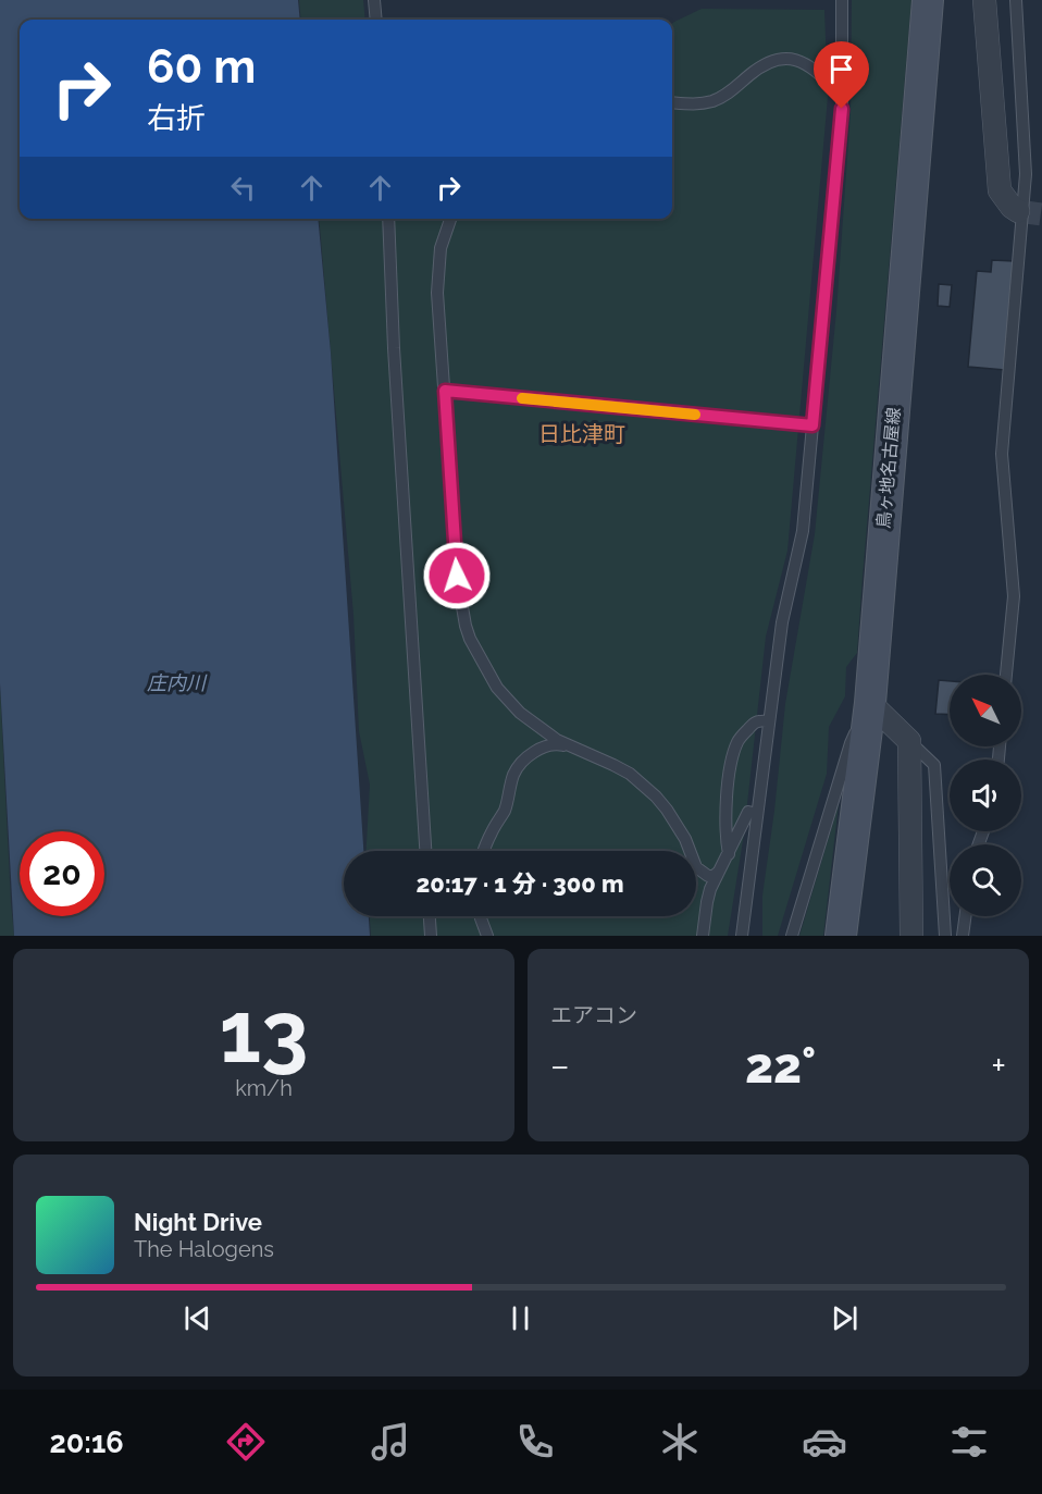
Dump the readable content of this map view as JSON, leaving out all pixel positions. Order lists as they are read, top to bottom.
{
  "streets": {
    "main road": ["鳥ヶ地名古屋線"]
  },
  "districts": ["日比津町"],
  "water": ["庄内川"],
  "north": "top left",
  "page": {
    "turn": ["60 m", "右折"],
    "limit": "20",
    "trip": "20:17 · 1 分 · 300 m",
    "tile": [
      ["13", "km/h"],
      "エアコン"
    ],
    "heat": ["−", "22°", "+"],
    "song": ["Night Drive", "The Halogens"],
    "tabs": "20:16"
  }
}
